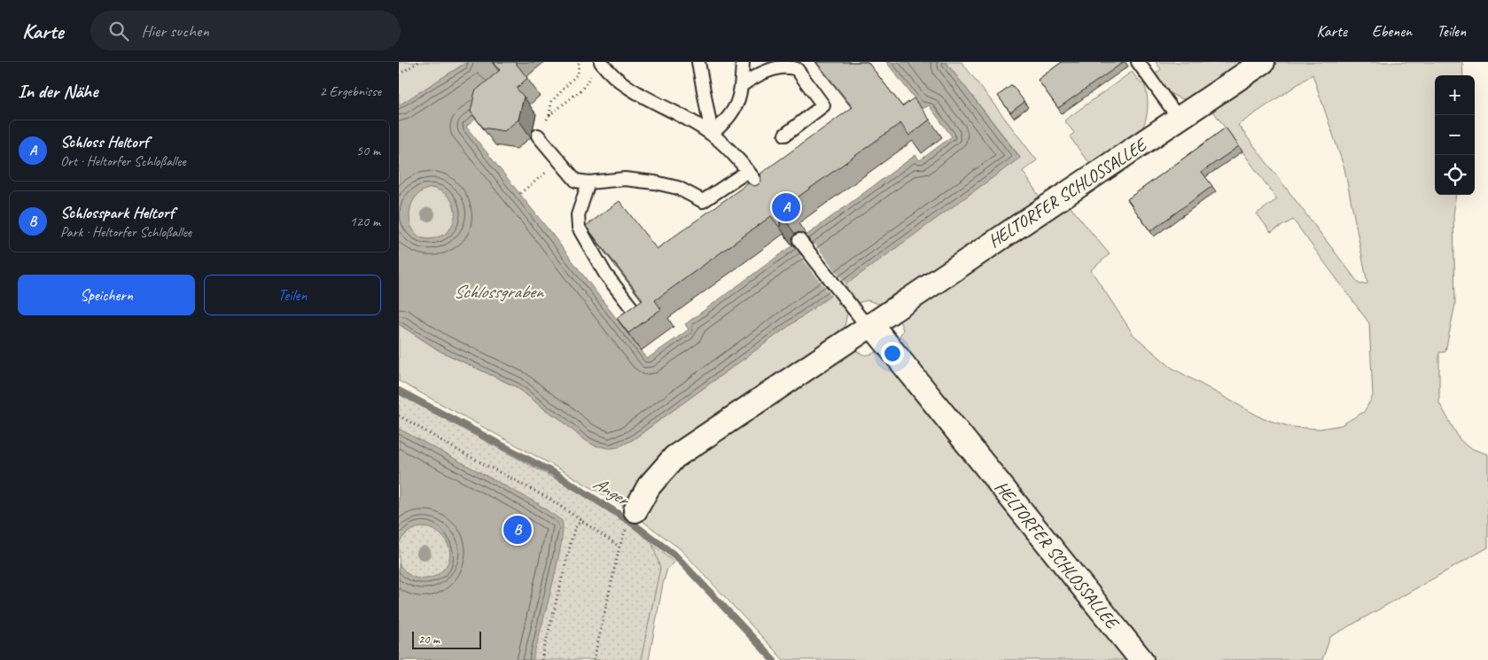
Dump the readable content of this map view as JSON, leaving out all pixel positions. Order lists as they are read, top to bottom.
{
  "streets": {
    "street": ["HELTORFER SCHLOSSALLEE"]
  },
  "water": ["Schlossgraben", "Anger"],
  "scale_bar": "20 m",
  "page": {
    "header": "Karte",
    "search": "Hier suchen",
    "nav": ["Karte", "Ebenen", "Teilen"],
    "heading": ["In der Nähe", "2 Ergebnisse"],
    "map_buttons": ["+", "−"],
    "list": [
      {
        "mark": "A",
        "name": "Schloss Heltorf",
        "note": "Ort · Heltorfer Schloßallee",
        "value": "50 m"
      },
      {
        "mark": "B",
        "name": "Schlosspark Heltorf",
        "note": "Park · Heltorfer Schloßallee",
        "value": "120 m"
      }
    ],
    "pins": ["A", "B"],
    "buttons": ["Speichern", "Teilen"],
    "scale": "20 m"
  }
}
